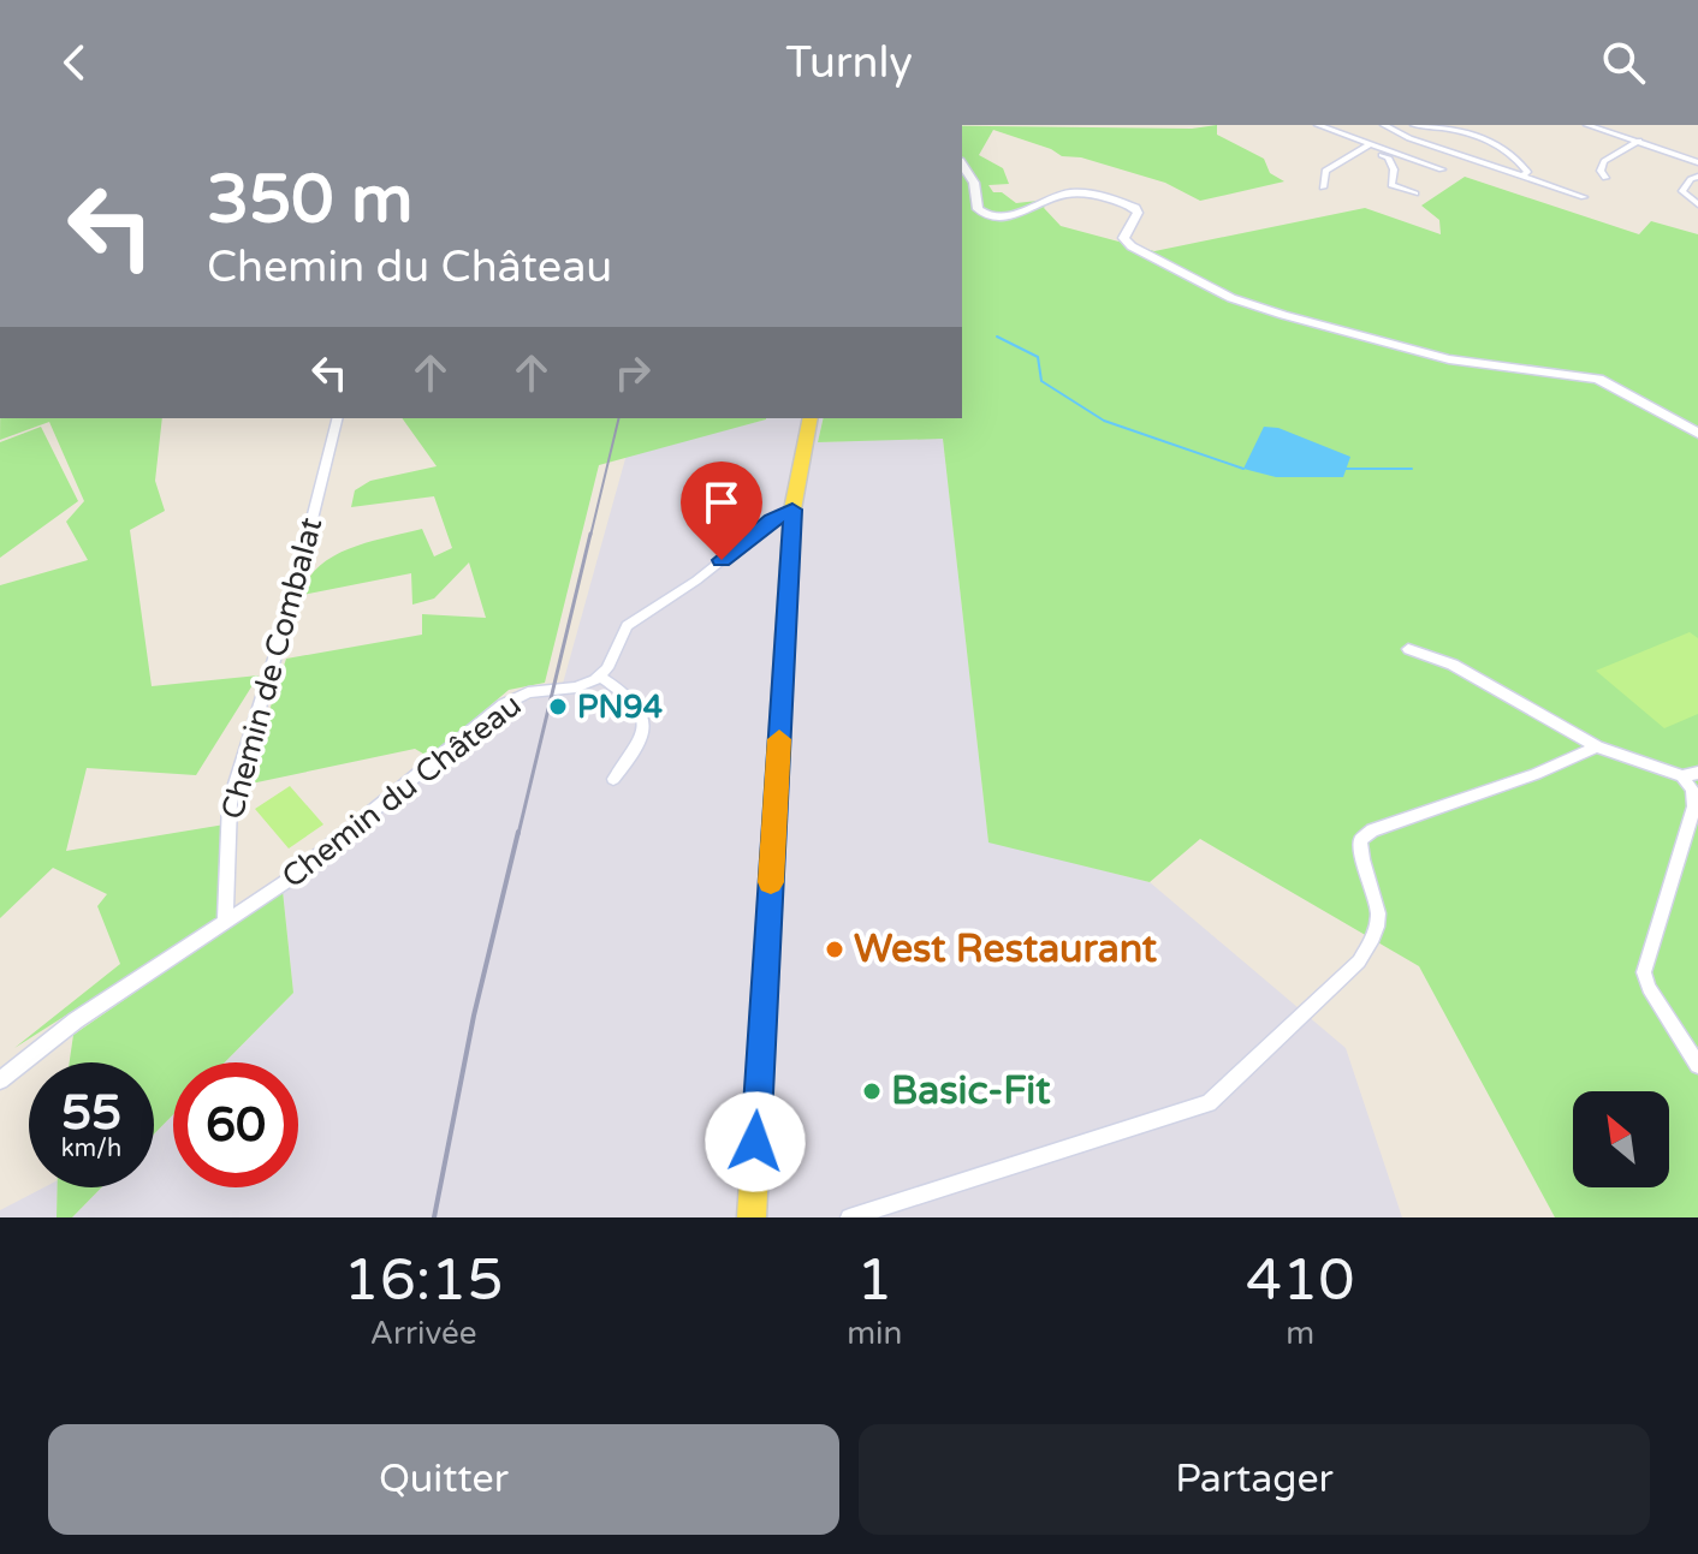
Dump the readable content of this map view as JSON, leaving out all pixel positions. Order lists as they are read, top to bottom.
{
  "streets": {
    "street": ["Chemin de Combalat", "Chemin du Château"]
  },
  "crossings": [
    ["Chemin de Combalat", "Chemin du Château"]
  ],
  "places": ["PN94", "West Restaurant", "Basic-Fit"],
  "north": "top left",
  "page": {
    "header": "Turnly",
    "turn": ["350 m", "Chemin du Château"],
    "speed": "55 km/h",
    "limit": "60",
    "eta": [
      "16:15",
      "Arrivée",
      "1",
      "min",
      "410",
      "m"
    ],
    "buttons": ["Quitter", "Partager"]
  }
}
